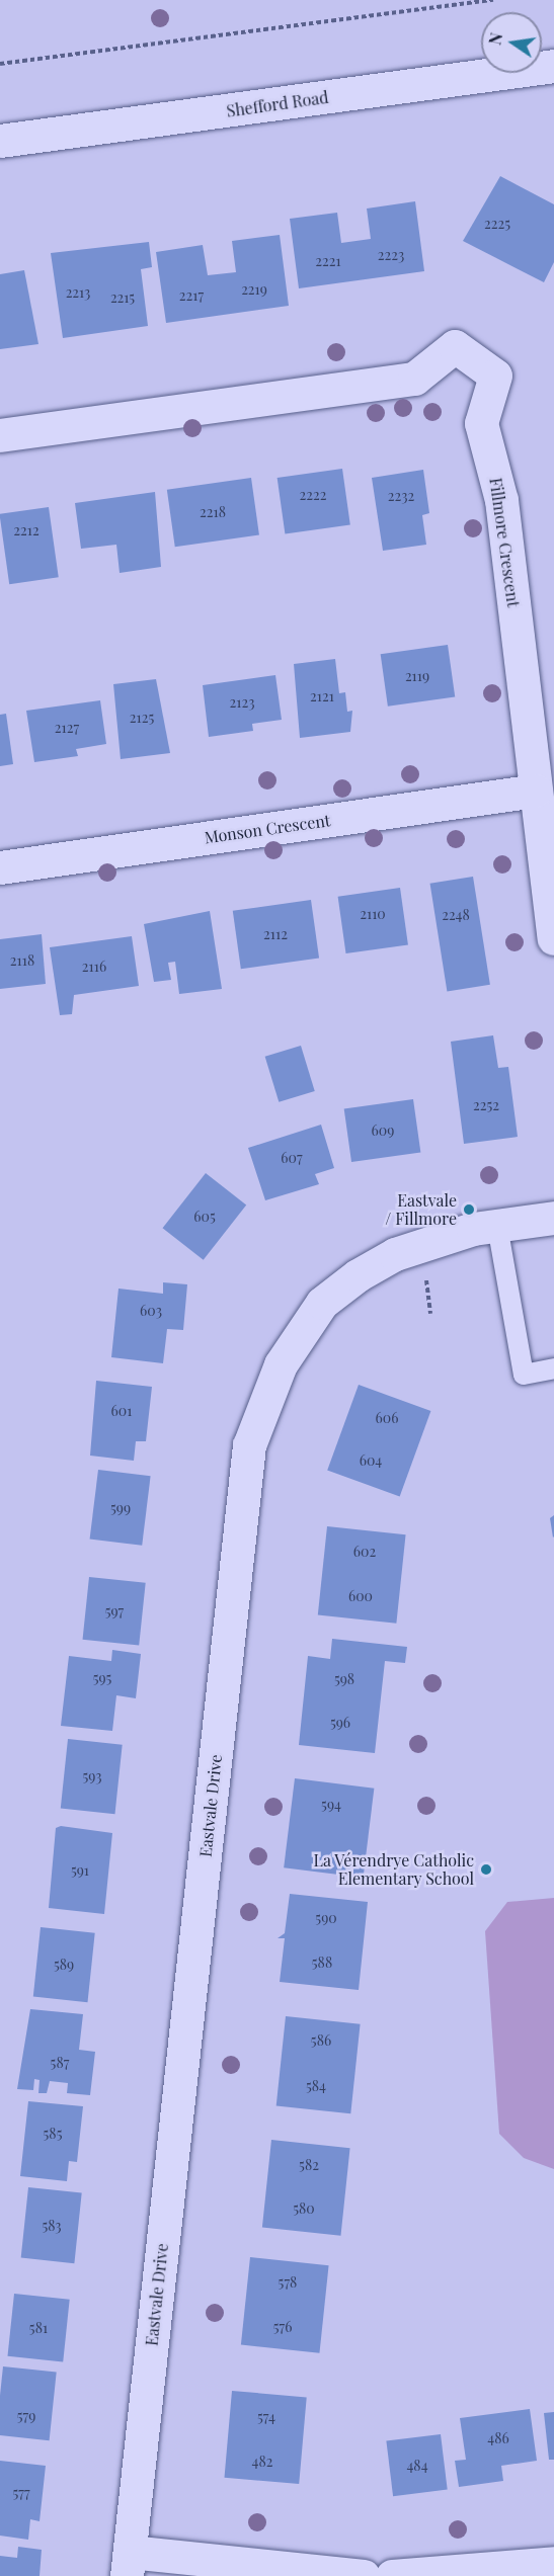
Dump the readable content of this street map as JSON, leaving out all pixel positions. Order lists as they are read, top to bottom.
{
  "streets": {
    "street": [
      "Shefford Road",
      "Fillmore Crescent",
      "Monson Crescent",
      "Eastvale Drive"
    ]
  },
  "crossings": [
    ["Fillmore Crescent", "Monson Crescent"]
  ],
  "places": ["Eastvale / Fillmore", "La Vérendrye Catholic Elementary School"],
  "house_numbers": [
    "2225",
    "2223",
    "2221",
    "2219",
    "2213",
    "2217",
    "2215",
    "2222",
    "2232",
    "2218",
    "2212",
    "2119",
    "2121",
    "2123",
    "2125",
    "2127",
    "2110",
    "2248",
    "2112",
    "2118",
    "2116",
    "2252",
    "609",
    "607",
    "605",
    "603",
    "601",
    "606",
    "604",
    "599",
    "602",
    "600",
    "597",
    "595",
    "598",
    "596",
    "593",
    "594",
    "591",
    "590",
    "588",
    "589",
    "586",
    "587",
    "584",
    "585",
    "582",
    "580",
    "583",
    "578",
    "576",
    "581",
    "579",
    "574",
    "486",
    "482",
    "484",
    "577"
  ],
  "north": "left"
}
